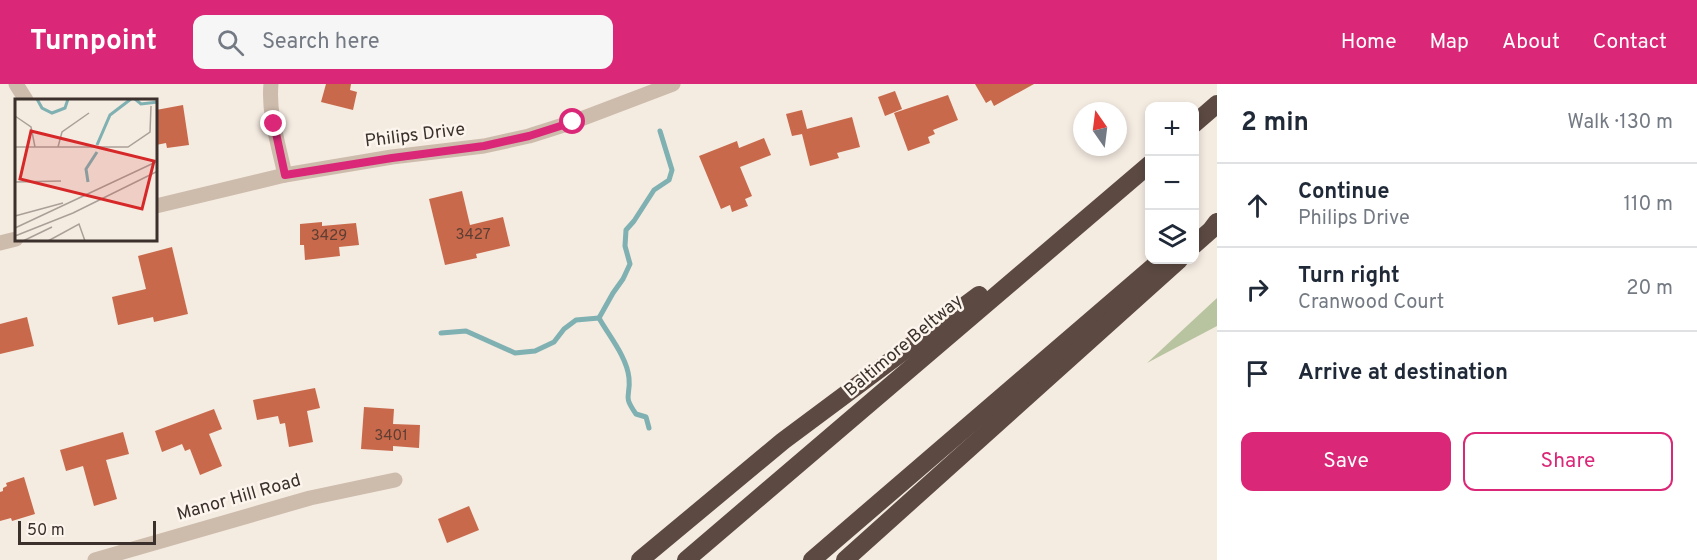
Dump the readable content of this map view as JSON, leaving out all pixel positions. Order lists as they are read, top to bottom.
{
  "streets": {
    "highway": ["Baltimore Beltway"],
    "street": ["Philips Drive", "Manor Hill Road"]
  },
  "house_numbers": ["3427", "3429", "3401"],
  "scale_bar": "50 m",
  "north": "top",
  "page": {
    "header": "Turnpoint",
    "search": "Search here",
    "nav": [
      "Home",
      "Map",
      "About",
      "Contact"
    ],
    "heading": ["2 min", "Walk · 130 m"],
    "map_buttons": ["+", "−"],
    "list": [
      ["Continue", "Philips Drive", "110 m"],
      ["Turn right", "Cranwood Court", "20 m"],
      "Arrive at destination"
    ],
    "buttons": ["Save", "Share"],
    "scale": "50 m"
  }
}
